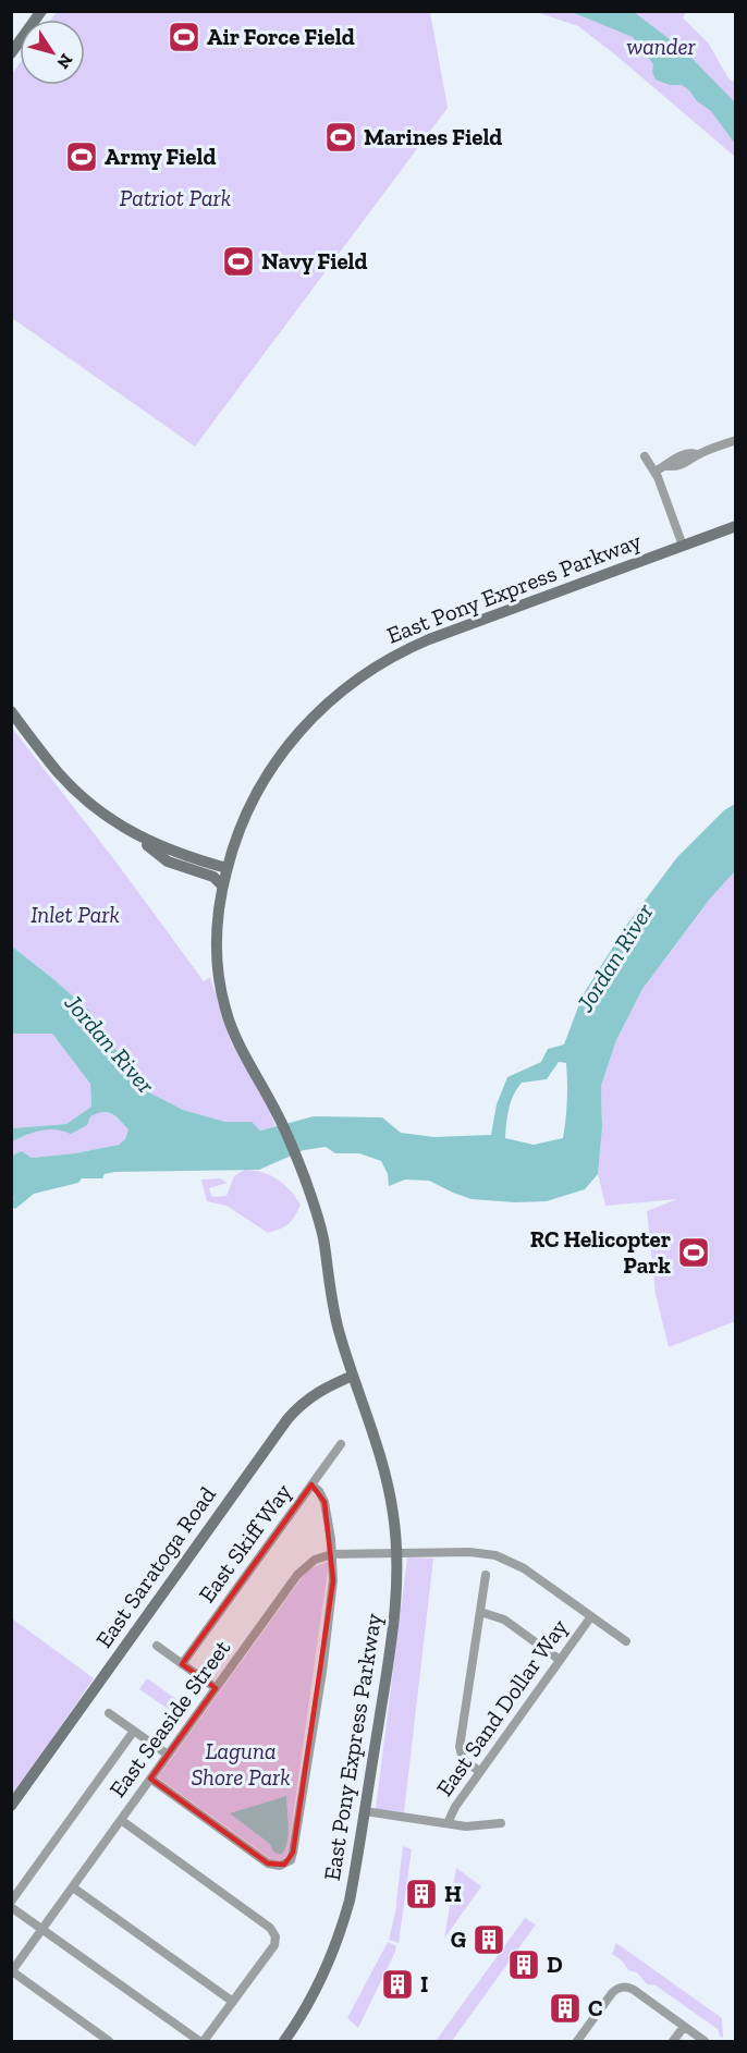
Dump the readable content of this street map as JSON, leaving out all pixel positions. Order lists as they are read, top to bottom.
{
  "streets": {
    "main road": ["East Pony Express Parkway", "East Saratoga Road"],
    "street": ["East Skiff Way", "East Sand Dollar Way", "East Seaside Street"]
  },
  "crossings": [
    ["East Pony Express Parkway", "East Saratoga Road"],
    ["East Pony Express Parkway", "East Seaside Street"],
    ["East Sand Dollar Way", "East Seaside Street"]
  ],
  "water": ["Jordan River"],
  "parks": [
    "wander",
    "Patriot Park",
    "Inlet Park",
    "Laguna Shore Park"
  ],
  "places": {
    "sports": [
      "Air Force Field",
      "Marines Field",
      "Army Field",
      "Navy Field",
      "RC Helicopter Park"
    ],
    "building": [
      "H",
      "G",
      "D",
      "I",
      "C"
    ]
  },
  "north": "bottom right"
}
